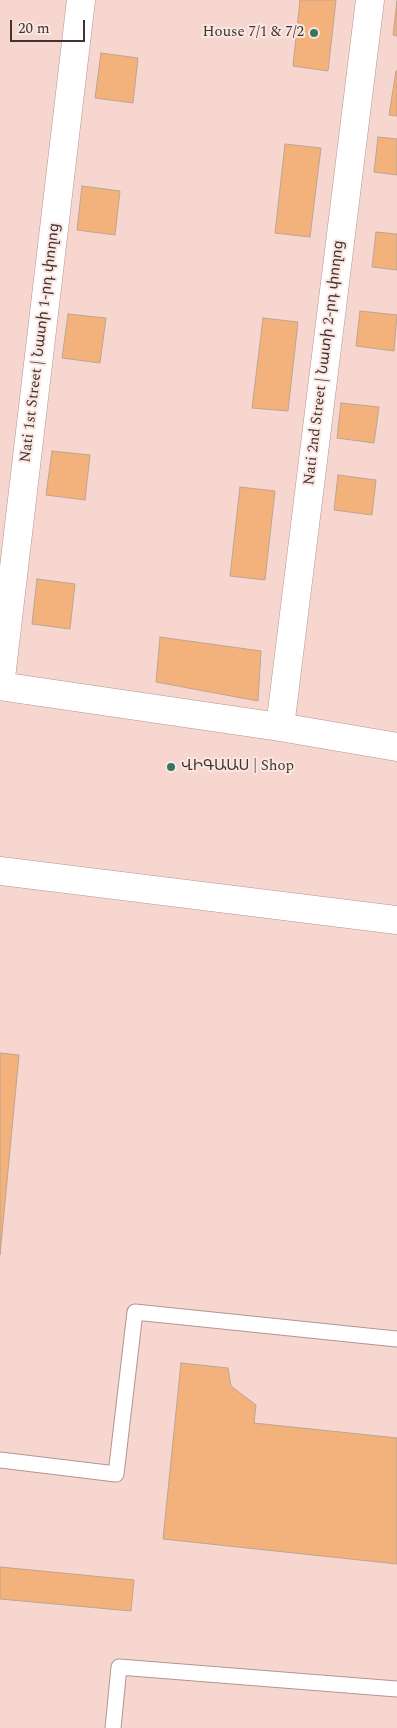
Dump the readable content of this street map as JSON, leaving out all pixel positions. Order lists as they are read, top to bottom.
{
  "streets": {
    "street": ["Nati 1st Street | Նատի 1-րդ փողոց", "Nati 2nd Street | Նատի 2-րդ փողոց"]
  },
  "places": ["House 7/1 & 7/2", "ՎԻԳԱԱՍ | Shop"],
  "scale_bar": "20 m"
}
